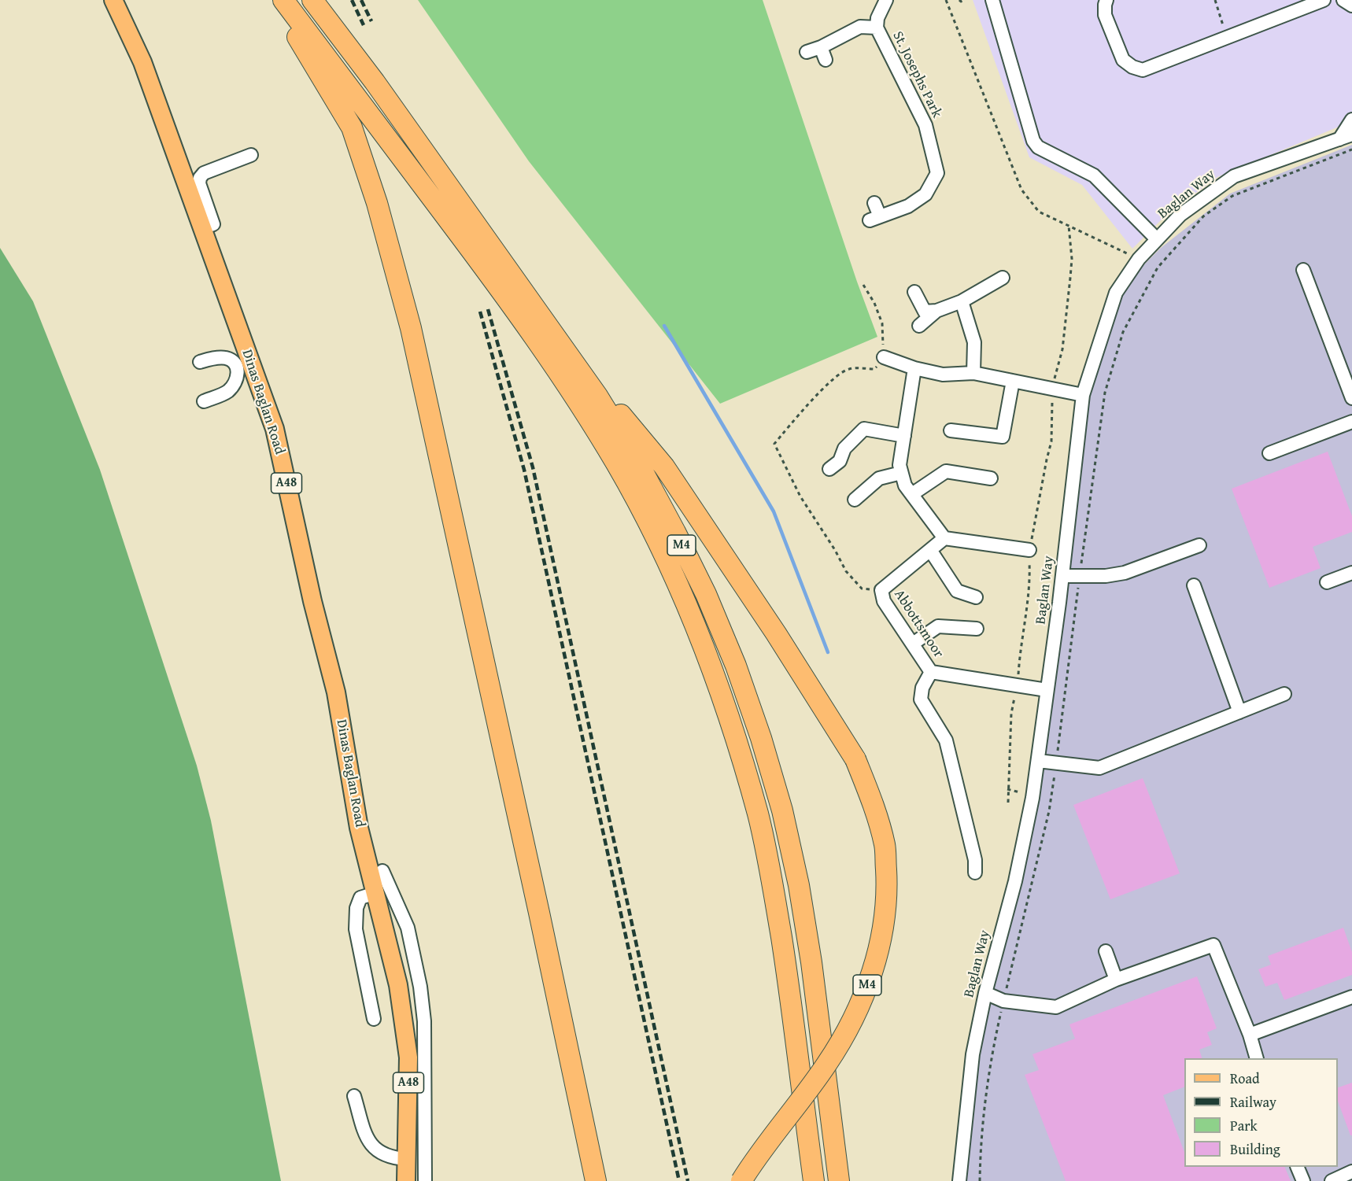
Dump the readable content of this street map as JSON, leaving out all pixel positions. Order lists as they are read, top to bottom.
{
  "streets": {
    "highway": ["M4"],
    "main road": ["Dinas Baglan Road", "A48"],
    "street": ["St. Josephs Park", "Baglan Way", "Abbottsmoor"]
  },
  "crossings": [
    ["Baglan Way", "Abbottsmoor"],
    ["Dinas Baglan Road", "A48"]
  ],
  "legend": [
    "Road",
    "Railway",
    "Park",
    "Building"
  ]
}
